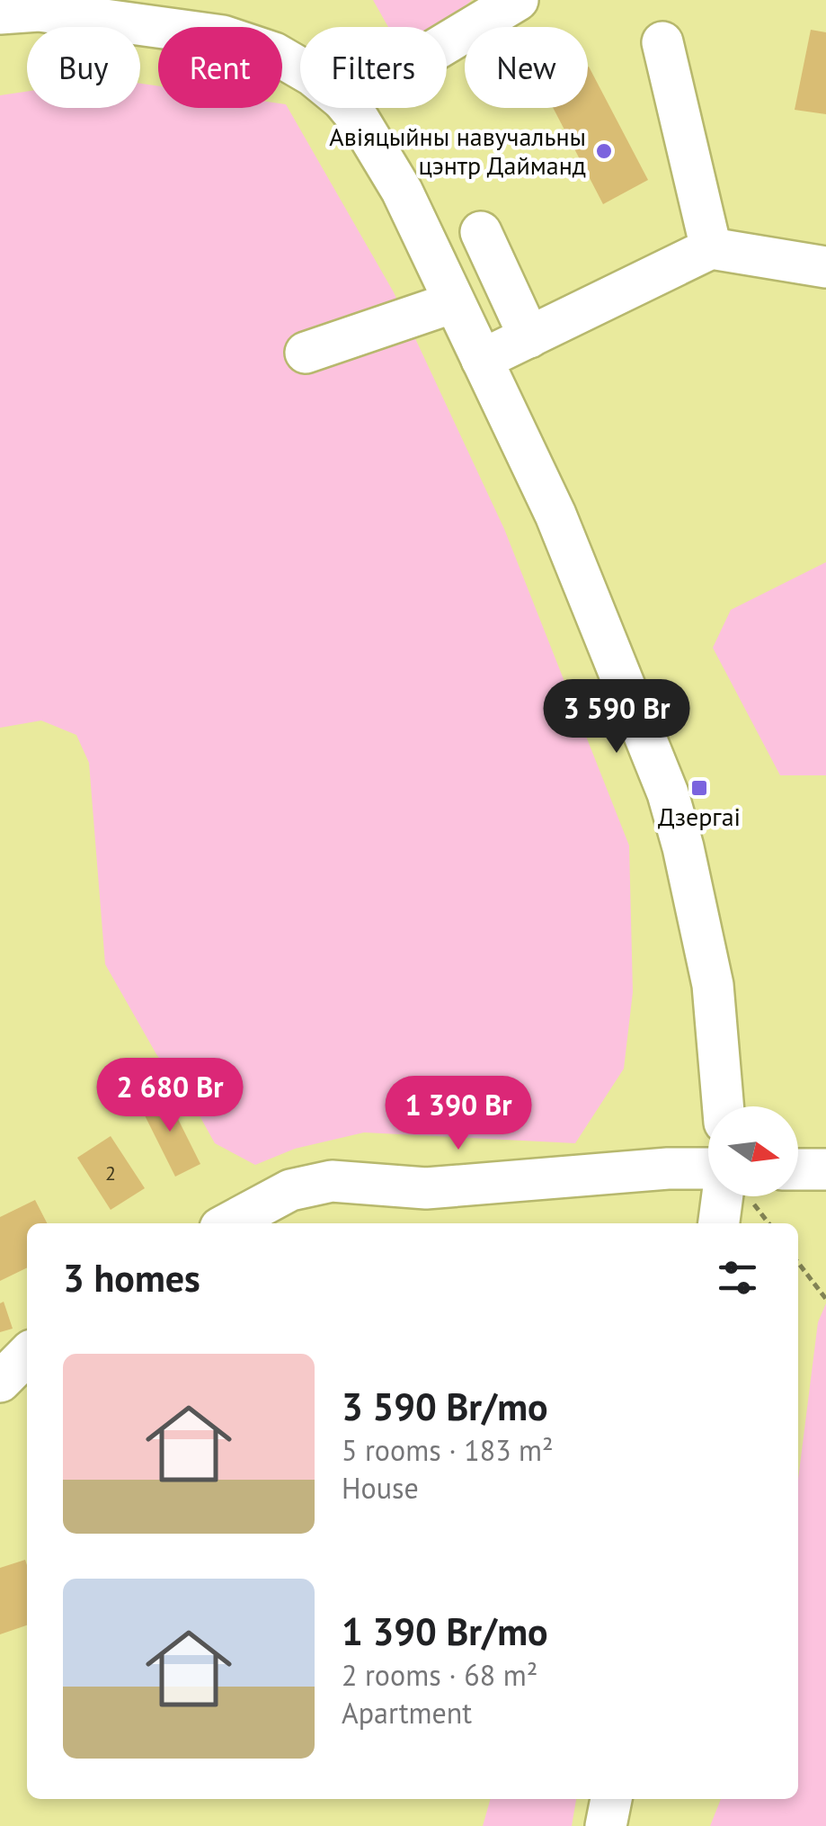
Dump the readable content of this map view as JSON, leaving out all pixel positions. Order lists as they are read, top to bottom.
{
  "places": {
    "other": ["Авіяцыйны навучальны цэнтр Дайманд"],
    "transit": ["Дзергаі"]
  },
  "house_numbers": ["2"],
  "north": "right",
  "page": {
    "chip": [
      "Buy",
      "Rent",
      "Filters",
      "New"
    ],
    "price": ["3 590 Br", "2 680 Br", "1 390 Br"],
    "heading": "3 homes",
    "list": [
      {
        "name": "3 590 Br/mo",
        "note": "5 rooms · 183 m² · House"
      },
      {
        "name": "1 390 Br/mo",
        "note": "2 rooms · 68 m² · Apartment"
      }
    ]
  }
}
